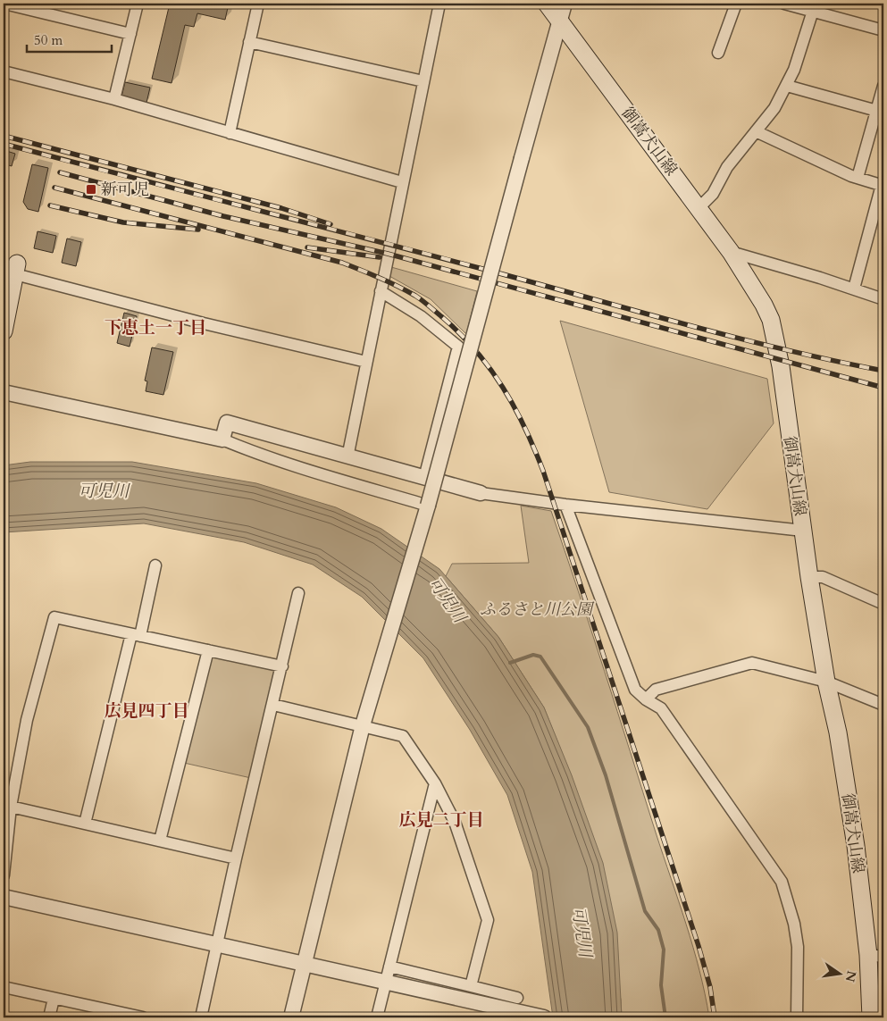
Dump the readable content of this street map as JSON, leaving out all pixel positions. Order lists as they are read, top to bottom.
{
  "streets": {
    "main road": ["御嵩犬山線"]
  },
  "districts": ["下恵土一丁目", "広見四丁目", "広見二丁目"],
  "water": ["可児川"],
  "parks": ["ふるさと川公園"],
  "places": {
    "transit": ["新可児"]
  },
  "scale_bar": "50 m",
  "north": "right"
}
